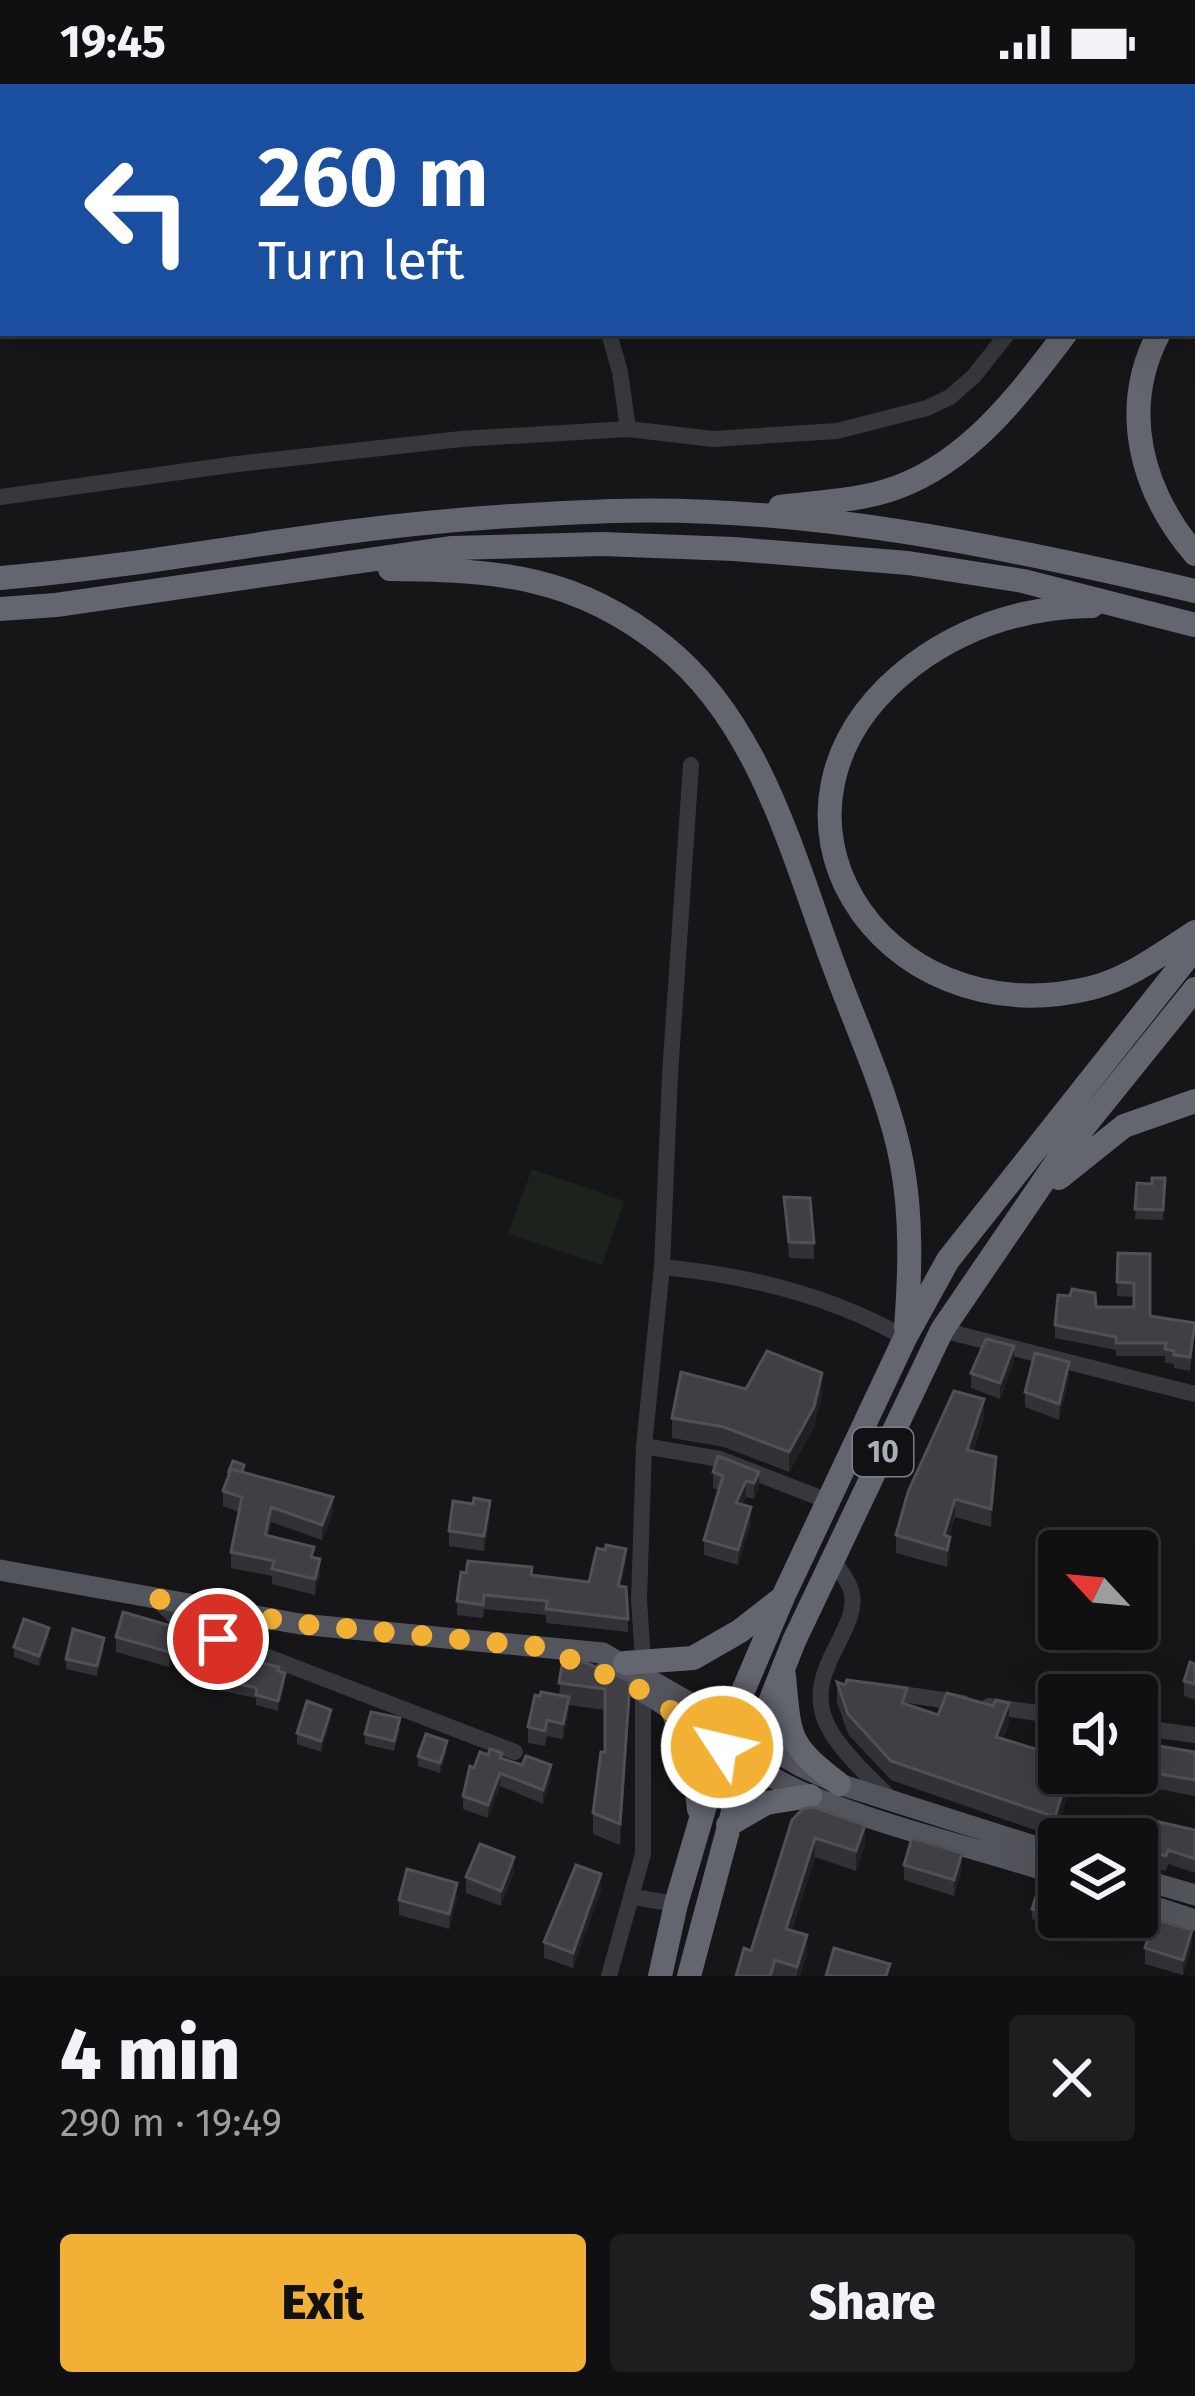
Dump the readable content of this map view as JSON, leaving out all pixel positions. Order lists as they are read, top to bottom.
{
  "streets": {
    "highway": ["10"]
  },
  "north": "top left",
  "page": {
    "status": "19:45",
    "turn": ["260 m", "Turn left"],
    "heading": ["4 min", "290 m · 19:49"],
    "buttons": ["Exit", "Share"]
  }
}
